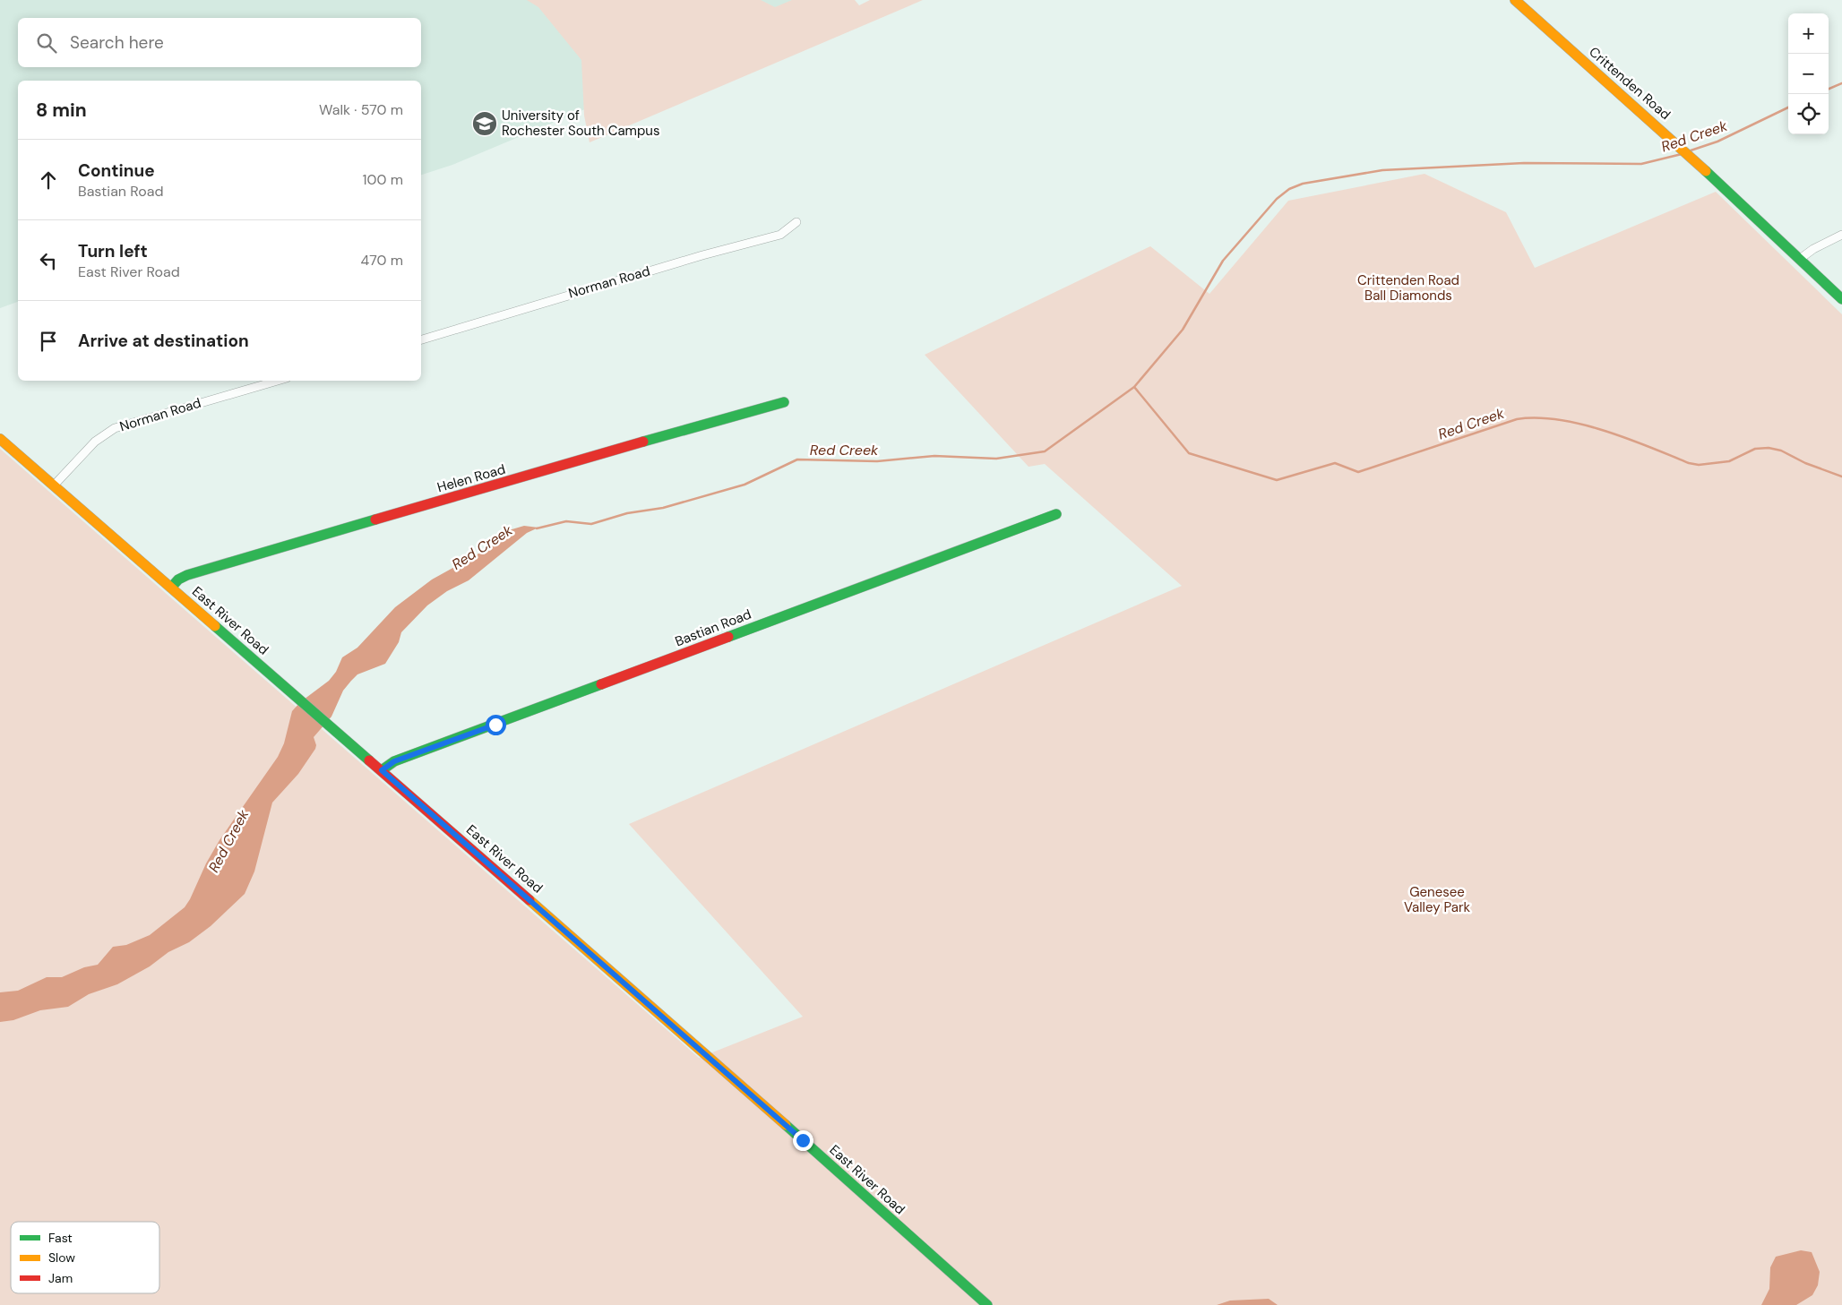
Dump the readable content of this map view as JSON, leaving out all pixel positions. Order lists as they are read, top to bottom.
{
  "streets": {
    "street": [
      "Crittenden Road",
      "Norman Road",
      "Helen Road",
      "East River Road",
      "Bastian Road"
    ]
  },
  "crossings": [
    ["Norman Road", "East River Road"],
    ["Helen Road", "East River Road"],
    ["East River Road", "Bastian Road"]
  ],
  "water": ["Red Creek"],
  "parks": ["Crittenden Road Ball Diamonds", "Genesee Valley Park"],
  "places": {
    "school or university": ["University of Rochester South Campus"]
  },
  "legend": ["Fast", "Slow", "Jam"],
  "page": {
    "map_buttons": ["+", "−"],
    "search": "Search here",
    "heading": ["8 min", "Walk · 570 m"],
    "list": [
      ["Continue", "Bastian Road", "100 m"],
      ["Turn left", "East River Road", "470 m"],
      "Arrive at destination"
    ]
  }
}
